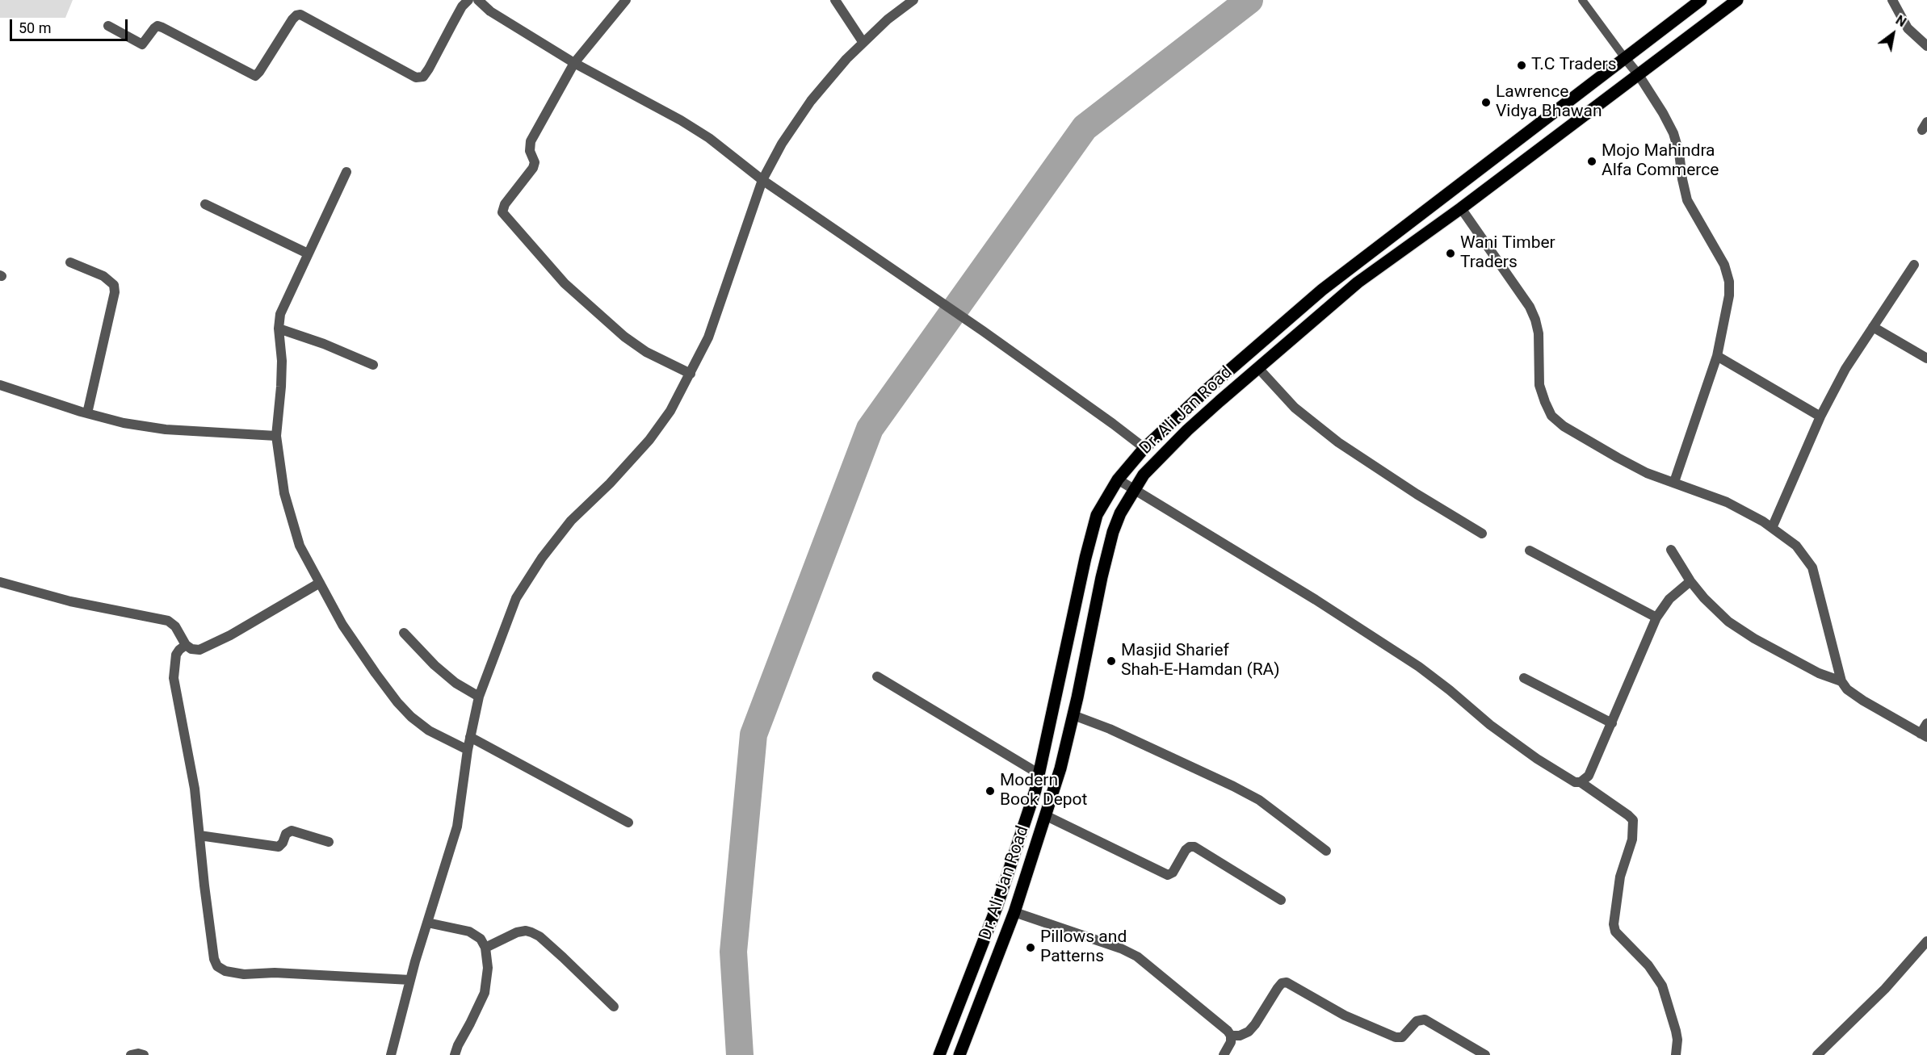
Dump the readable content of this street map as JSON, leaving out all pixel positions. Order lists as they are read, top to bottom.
{
  "streets": {
    "main road": ["Dr. Ali Jan Road"]
  },
  "places": [
    "T.C Traders",
    "Lawrence Vidya Bhawan",
    "Mojo Mahindra Alfa Commerce",
    "Wani Timber Traders",
    "Masjid Sharief Shah-E-Hamdan (RA)",
    "Modern Book Depot",
    "Pillows and Patterns"
  ],
  "scale_bar": "50 m",
  "north": "top right"
}
